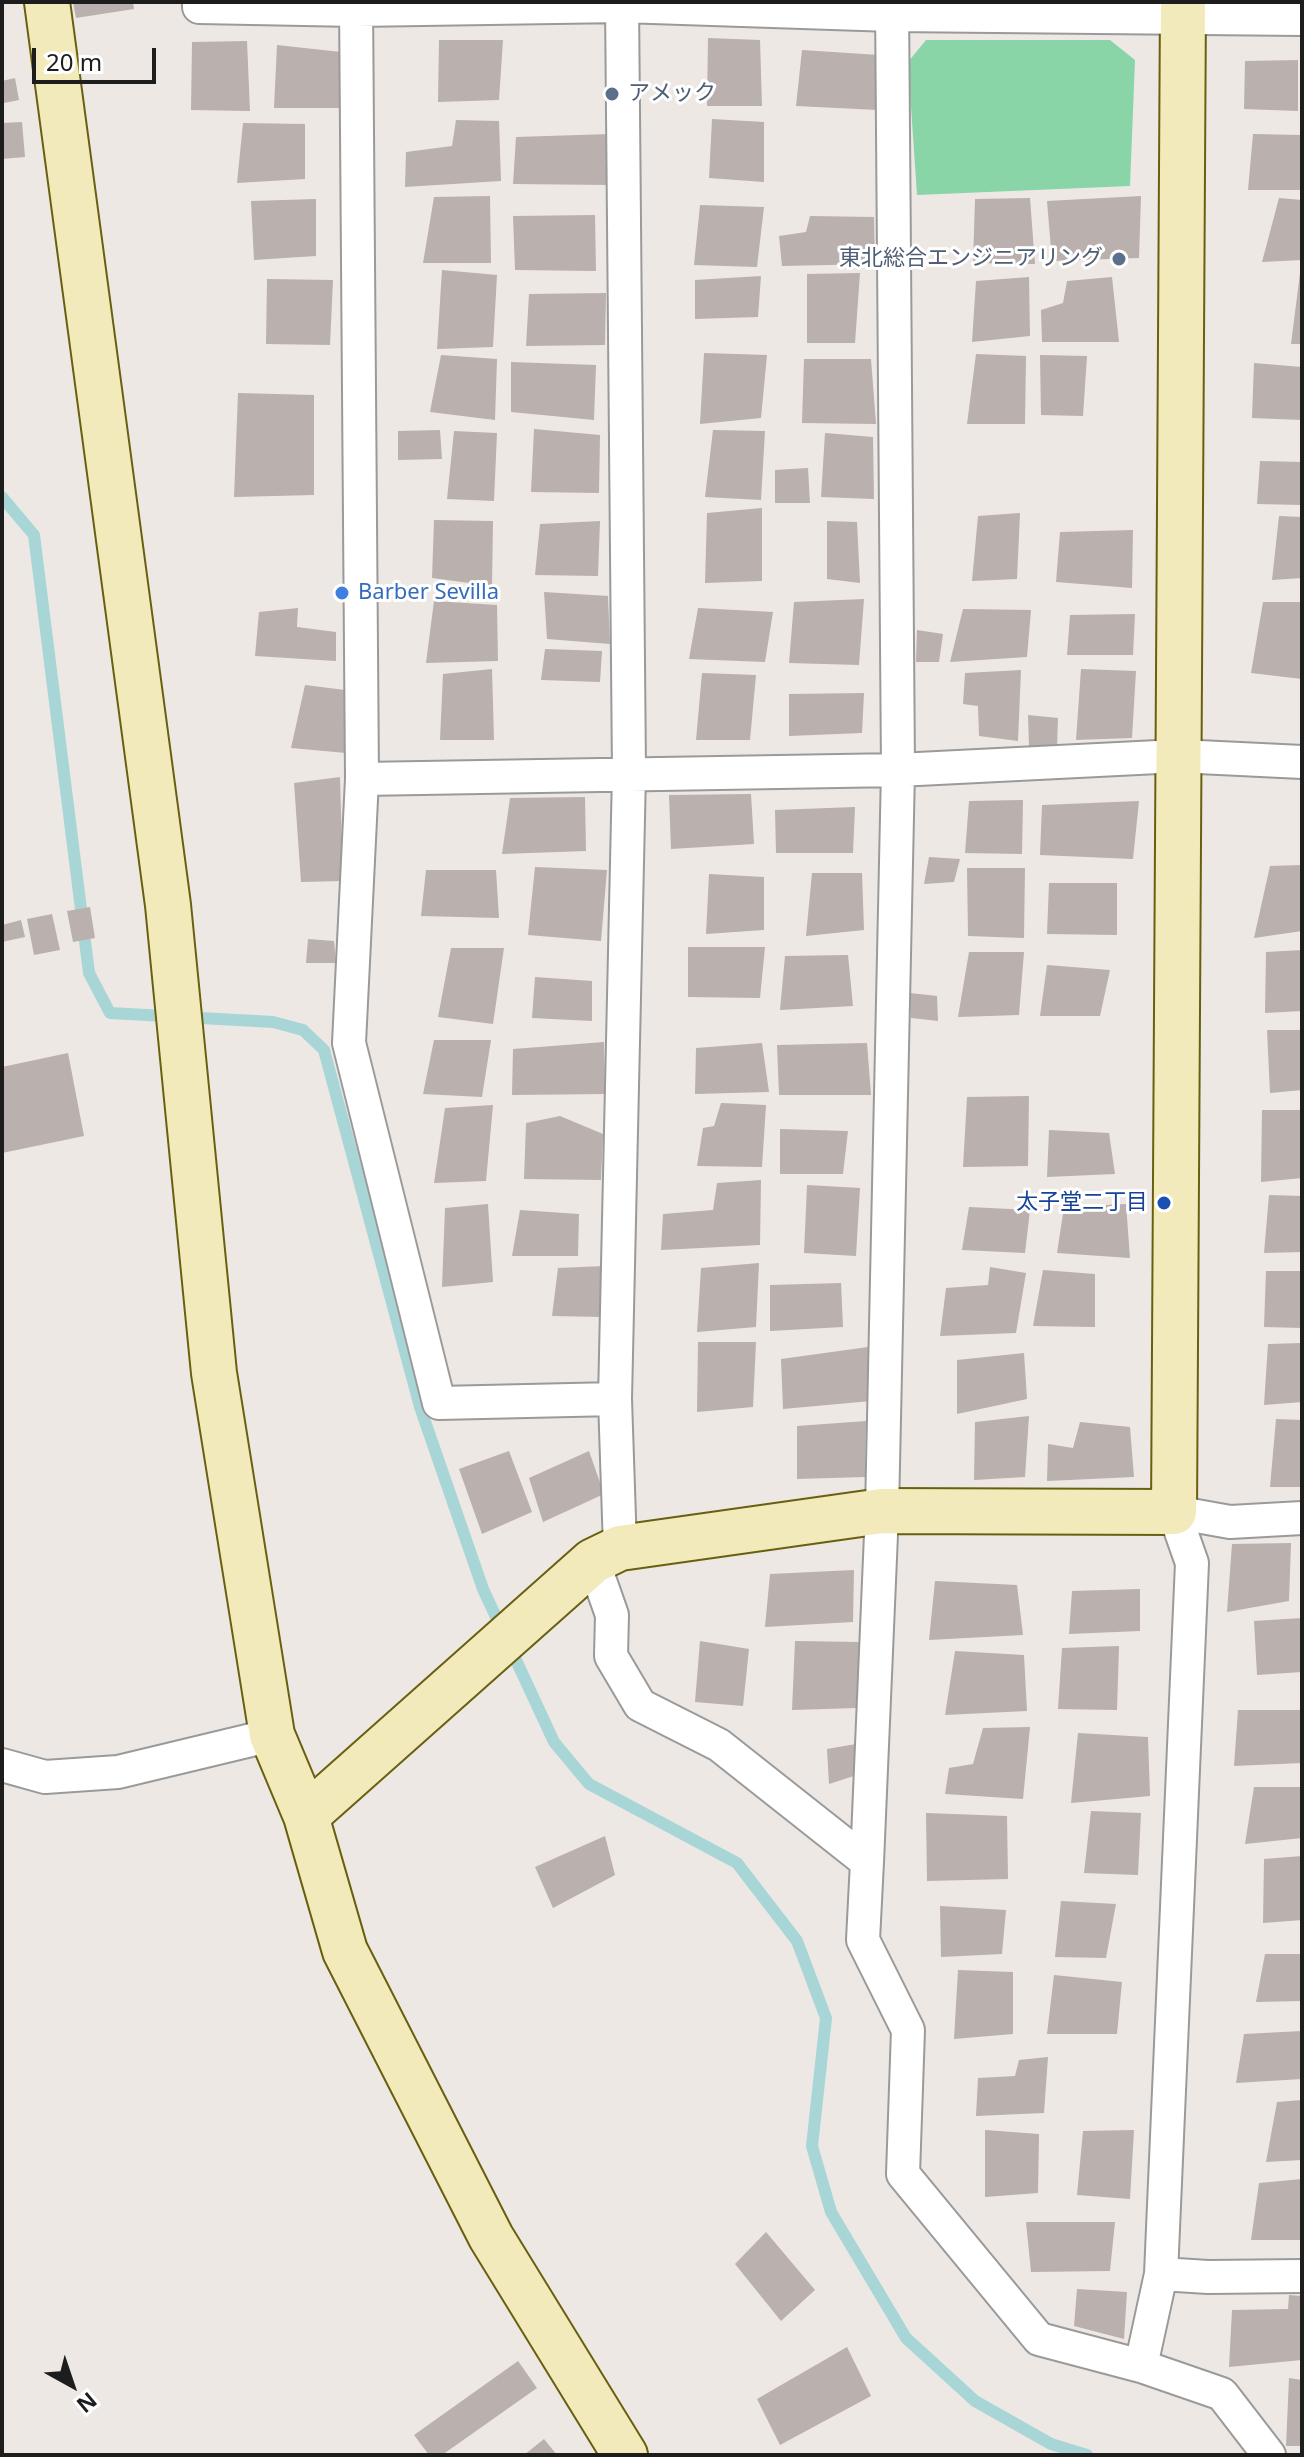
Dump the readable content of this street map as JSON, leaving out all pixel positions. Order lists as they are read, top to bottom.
{
  "places": [
    "アメック",
    "東北総合エンジニアリング",
    "Barber Sevilla",
    "太子堂二丁目"
  ],
  "scale_bar": "20 m",
  "north": "bottom right"
}
